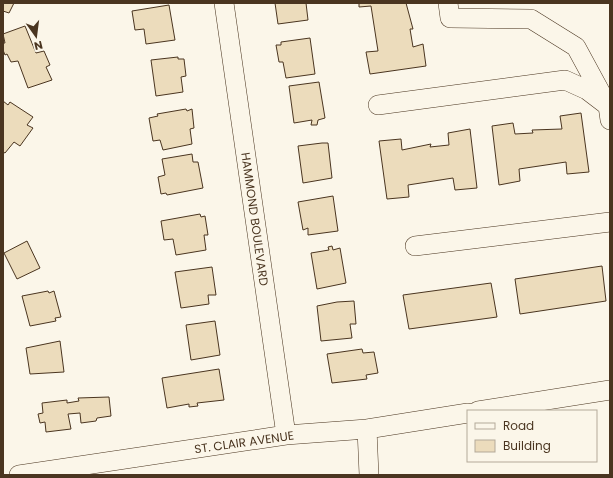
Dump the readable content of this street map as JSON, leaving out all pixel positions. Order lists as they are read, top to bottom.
{
  "streets": {
    "street": ["HAMMOND BOULEVARD", "ST. CLAIR AVENUE"]
  },
  "crossings": [
    ["HAMMOND BOULEVARD", "ST. CLAIR AVENUE"]
  ],
  "legend": ["Road", "Building"],
  "north": "bottom"
}
